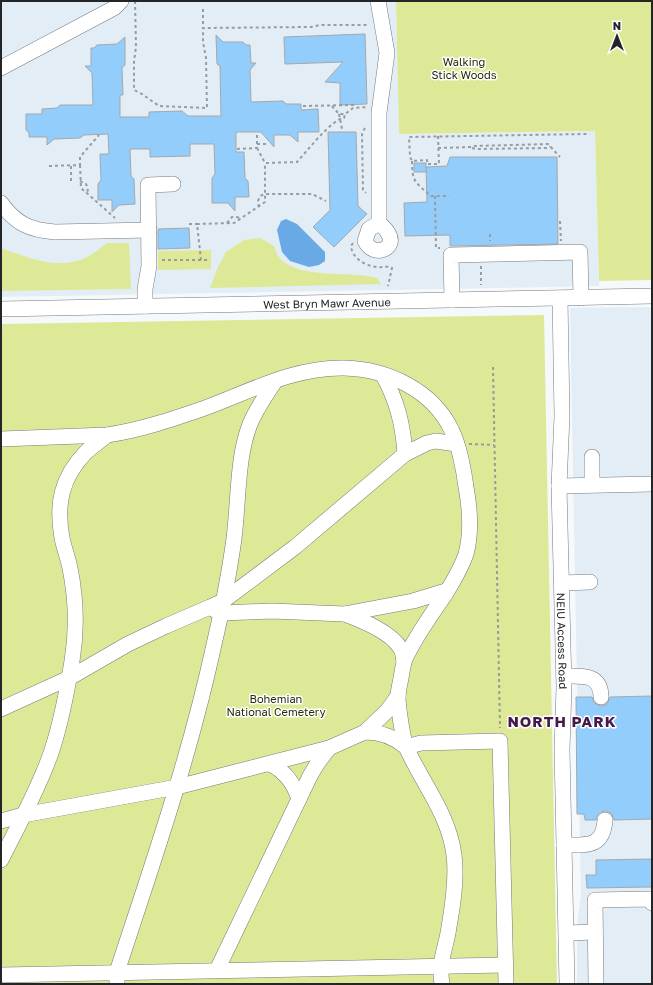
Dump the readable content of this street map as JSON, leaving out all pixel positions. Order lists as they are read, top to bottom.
{
  "streets": {
    "street": ["West Bryn Mawr Avenue", "NEIU Access Road"]
  },
  "crossings": [
    ["West Bryn Mawr Avenue", "NEIU Access Road"]
  ],
  "districts": ["NORTH PARK"],
  "parks": ["Walking Stick Woods", "Bohemian National Cemetery"],
  "north": "top"
}
